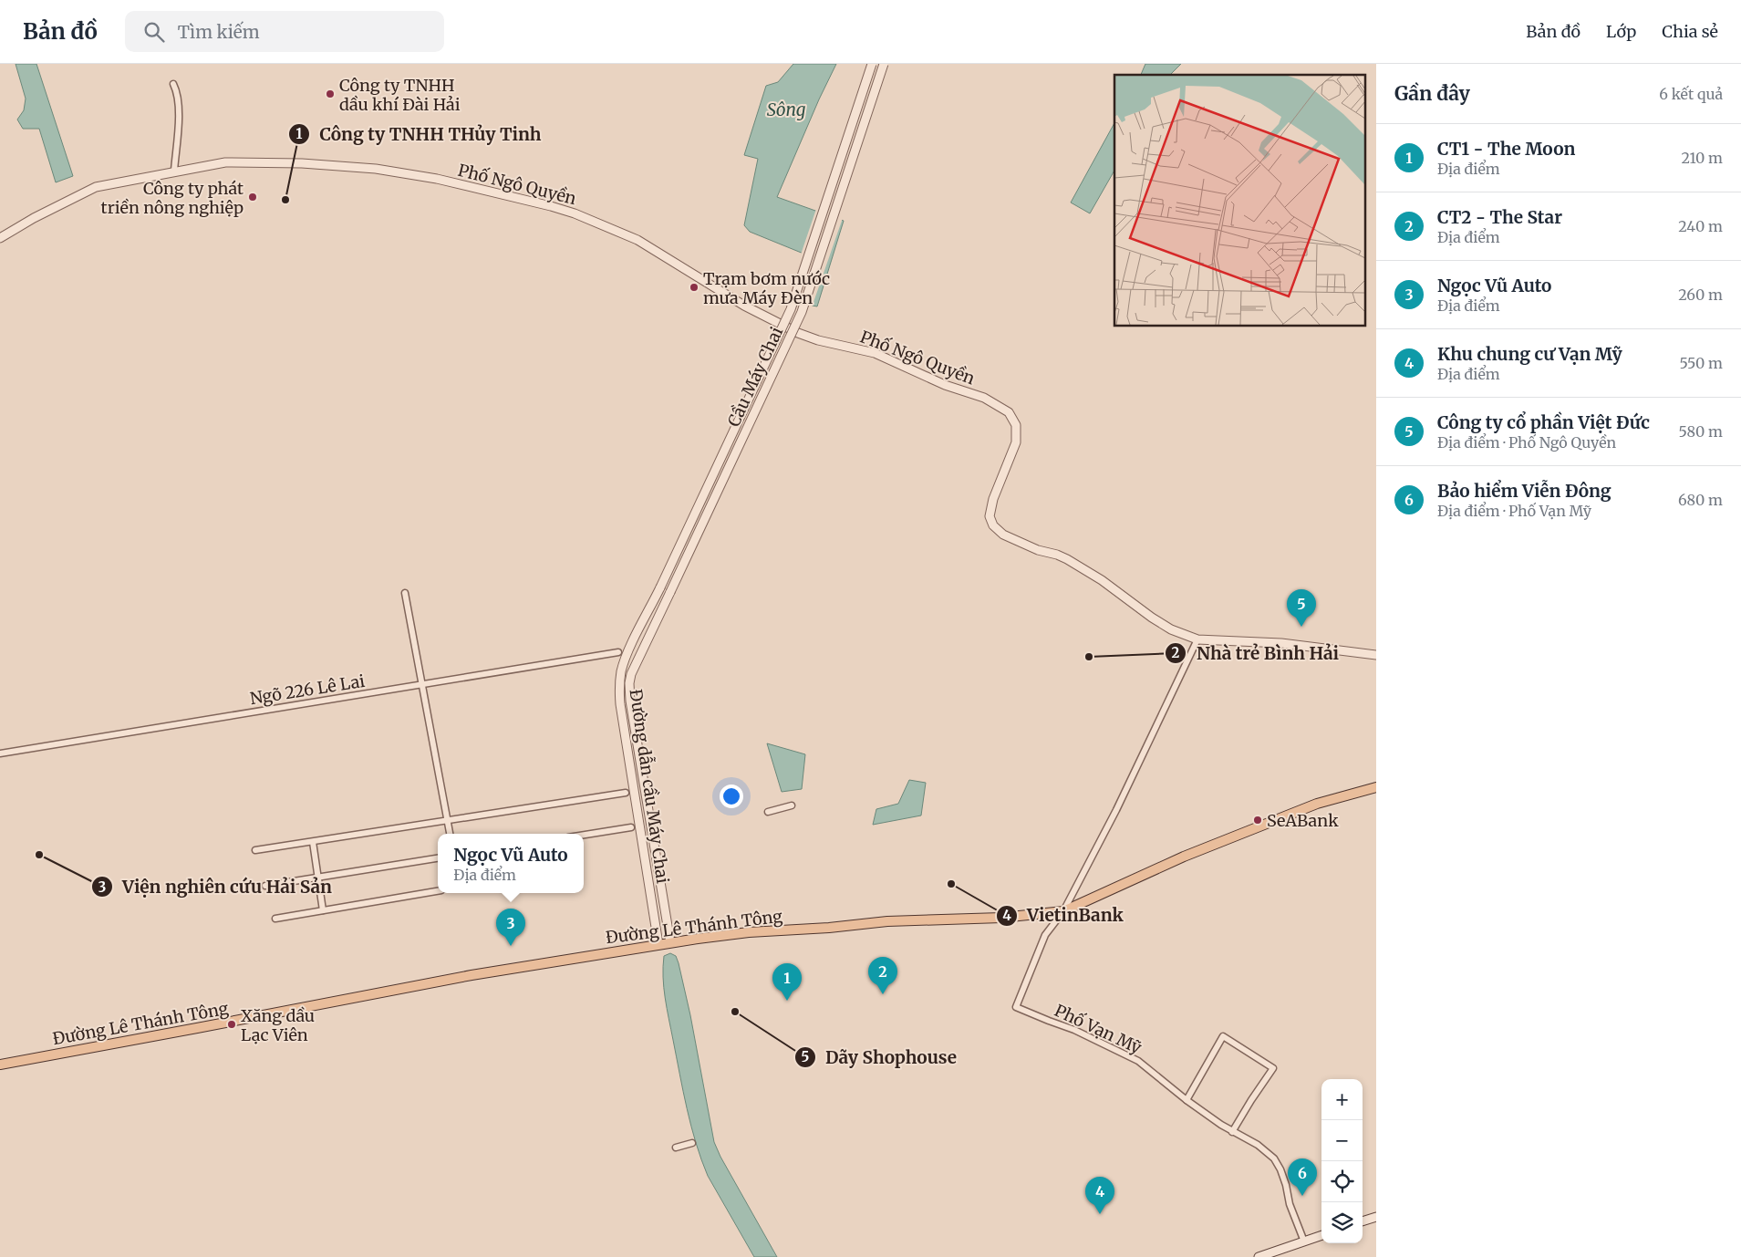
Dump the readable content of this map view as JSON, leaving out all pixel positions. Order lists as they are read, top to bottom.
{
  "streets": {
    "main road": ["Đường Lê Thánh Tông"],
    "street": [
      "Phố Ngô Quyền",
      "Cầu Máy Chai",
      "Ngõ 226 Lê Lai",
      "Đường dẫn cầu Máy Chai",
      "Phố Vạn Mỹ"
    ]
  },
  "crossings": [
    ["Phố Ngô Quyền", "Phố Vạn Mỹ"],
    ["Cầu Máy Chai", "Đường dẫn cầu Máy Chai"],
    ["Đường dẫn cầu Máy Chai", "Đường Lê Thánh Tông"],
    ["Đường Lê Thánh Tông", "Phố Vạn Mỹ"]
  ],
  "water": ["Sông"],
  "places": [
    "Công ty TNHH dầu khí Đài Hải",
    "Công ty phát triền nông nghiệp",
    "Công ty TNHH THủy Tinh",
    "Trạm bơm nước mưa Máy Đèn",
    "Nhà trẻ Bình Hải",
    "SeABank",
    "Viện nghiên cứu Hải Sản",
    "VietinBank",
    "Dãy Shophouse",
    "Xăng dầu Lạc Viên"
  ],
  "page": {
    "header": "Bản đồ",
    "search": "Tìm kiếm",
    "nav": ["Bản đồ", "Lớp", "Chia sẻ"],
    "heading": ["Gần đây", "6 kết quả"],
    "list": [
      {
        "mark": "1",
        "name": "CT1 - The Moon",
        "note": "Địa điểm",
        "value": "210 m"
      },
      {
        "mark": "2",
        "name": "CT2 - The Star",
        "note": "Địa điểm",
        "value": "240 m"
      },
      {
        "mark": "3",
        "name": "Ngọc Vũ Auto",
        "note": "Địa điểm",
        "value": "260 m"
      },
      {
        "mark": "4",
        "name": "Khu chung cư Vạn Mỹ",
        "note": "Địa điểm",
        "value": "550 m"
      },
      {
        "mark": "5",
        "name": "Công ty cổ phần Việt Đức",
        "note": "Địa điểm · Phố Ngô Quyền",
        "value": "580 m"
      },
      {
        "mark": "6",
        "name": "Bảo hiểm Viễn Đông",
        "note": "Địa điểm · Phố Vạn Mỹ",
        "value": "680 m"
      }
    ],
    "pins": [
      "5",
      "3",
      "2",
      "1",
      "6",
      "4"
    ],
    "popup": ["Ngọc Vũ Auto", "Địa điểm"],
    "map_buttons": ["+", "−"]
  }
}
